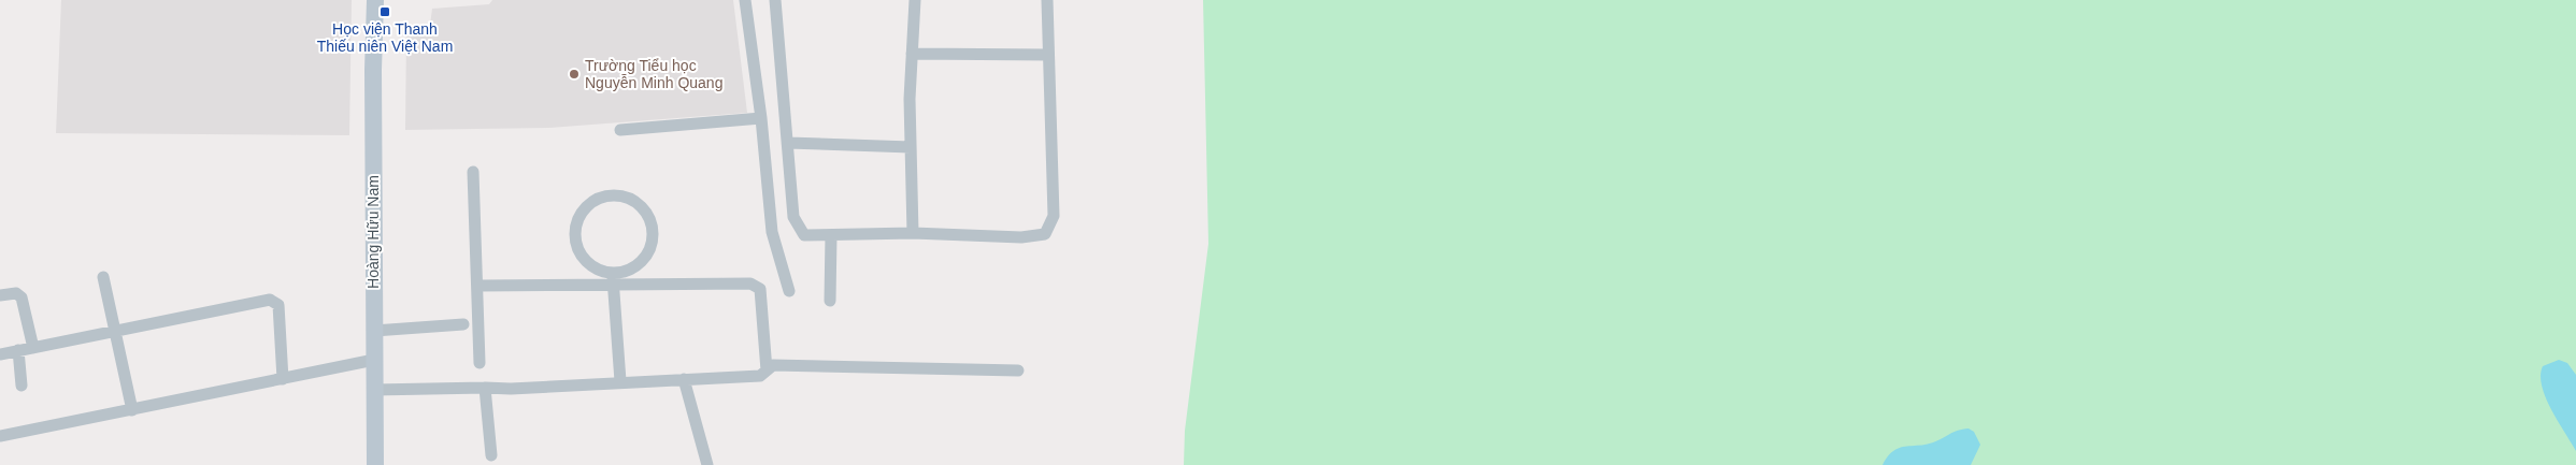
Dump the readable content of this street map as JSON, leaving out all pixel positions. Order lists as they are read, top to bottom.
{
  "streets": {
    "main road": ["Hoàng Hữu Nam"]
  },
  "places": {
    "transit": ["Học viện Thanh Thiếu niên Việt Nam"],
    "other": ["Trường Tiểu học Nguyễn Minh Quang"]
  }
}
